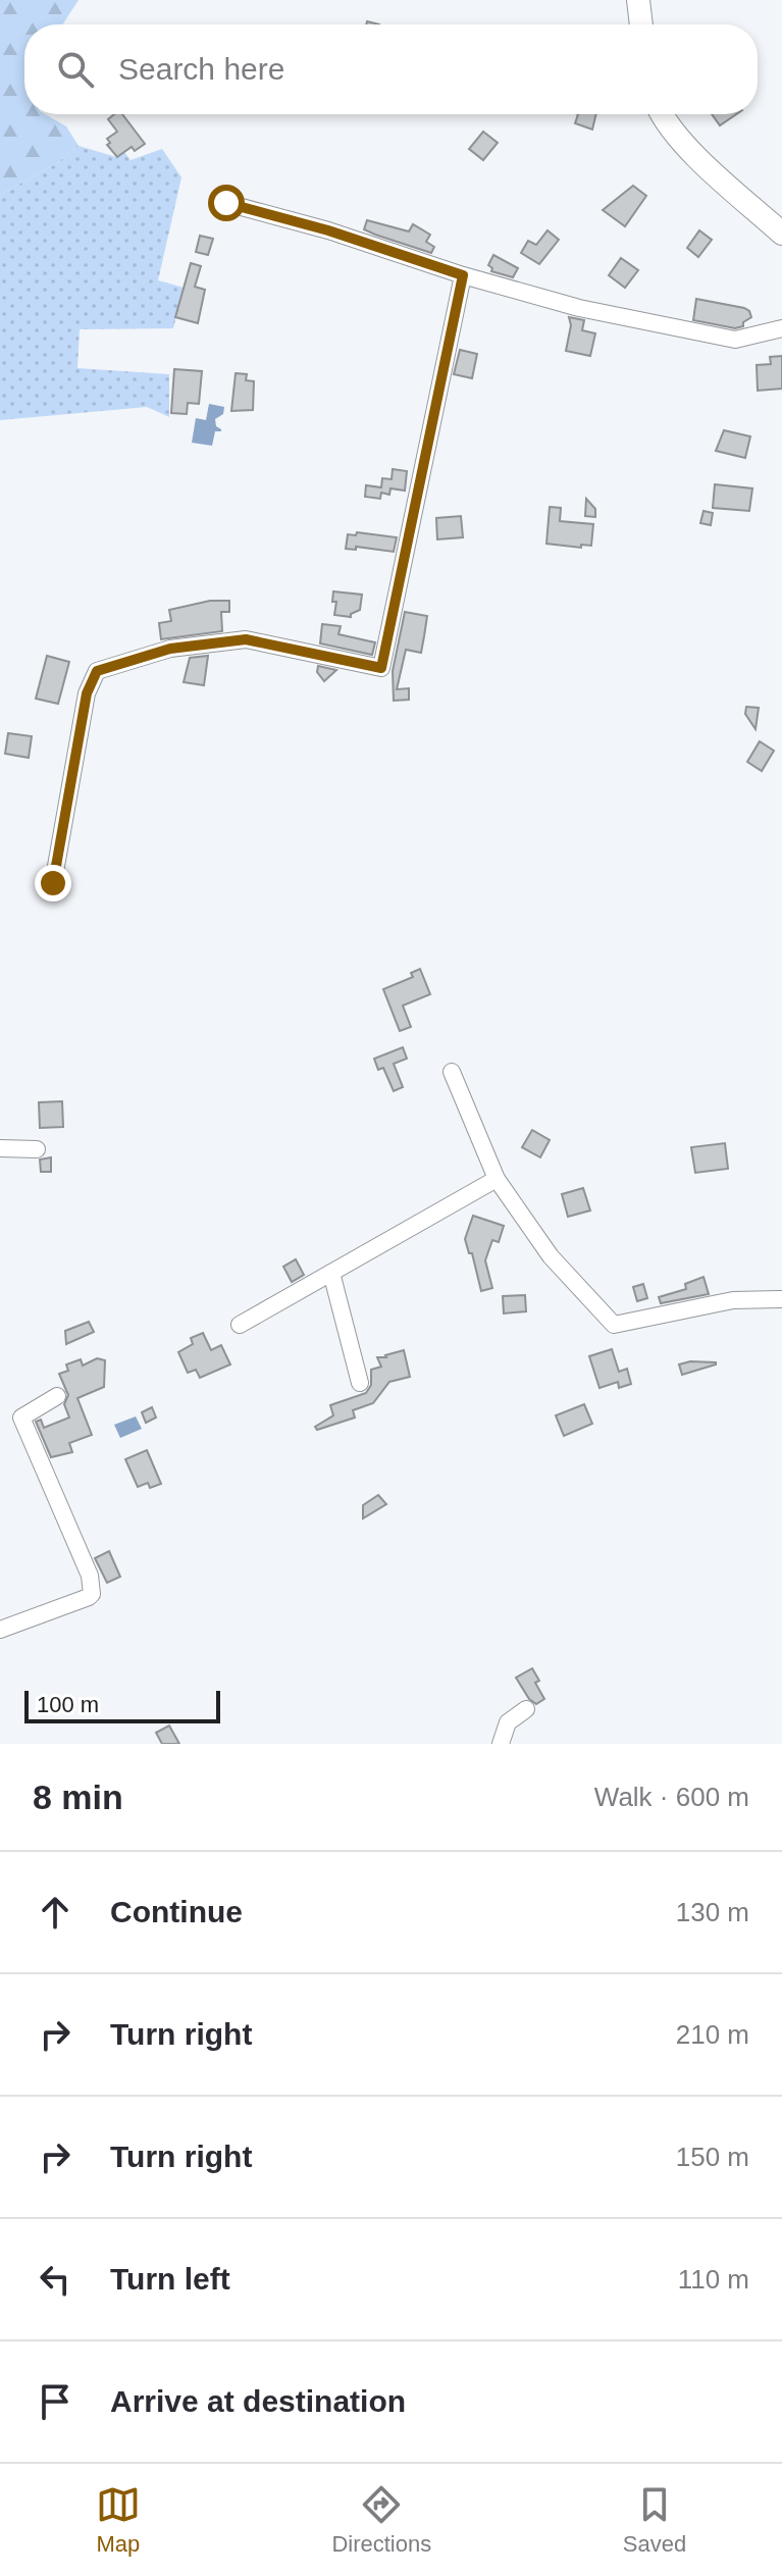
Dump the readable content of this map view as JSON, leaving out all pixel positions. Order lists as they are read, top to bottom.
{
  "scale_bar": "100 m",
  "page": {
    "search": "Search here",
    "scale": "100 m",
    "heading": ["8 min", "Walk · 600 m"],
    "list": [
      ["Continue", "130 m"],
      ["Turn right", "210 m"],
      ["Turn right", "150 m"],
      ["Turn left", "110 m"],
      "Arrive at destination"
    ],
    "nav": ["Map", "Directions", "Saved"]
  }
}
